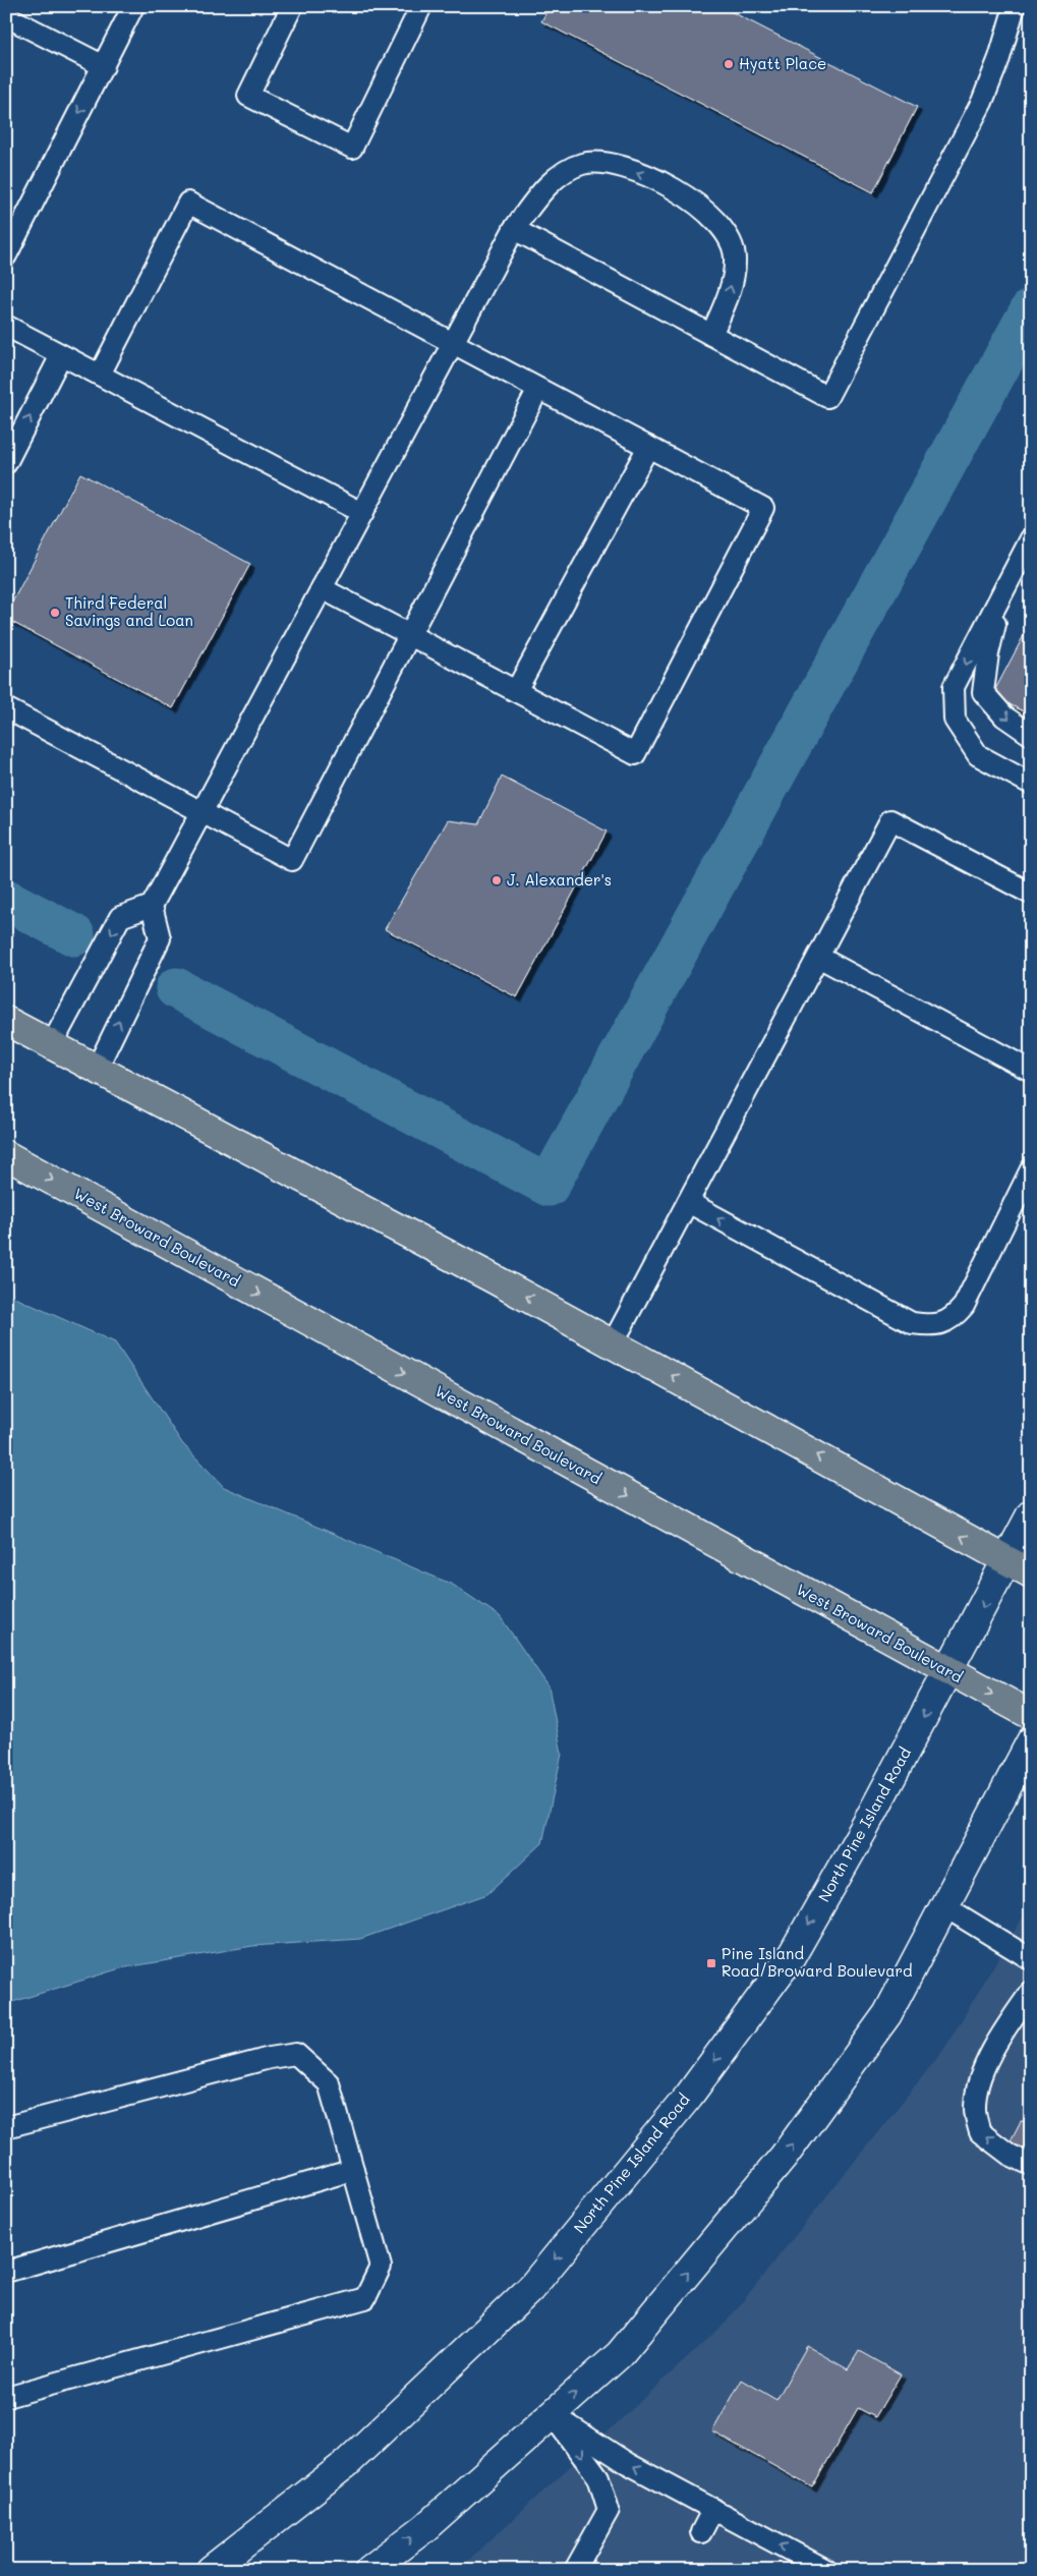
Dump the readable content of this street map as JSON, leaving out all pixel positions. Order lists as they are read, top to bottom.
{
  "streets": {
    "main road": ["West Broward Boulevard", "North Pine Island Road"]
  },
  "crossings": [
    ["West Broward Boulevard", "North Pine Island Road"]
  ],
  "places": {
    "other": ["Hyatt Place", "Third Federal Savings and Loan", "J. Alexander's"],
    "transit": ["Pine Island Road/Broward Boulevard"]
  }
}
